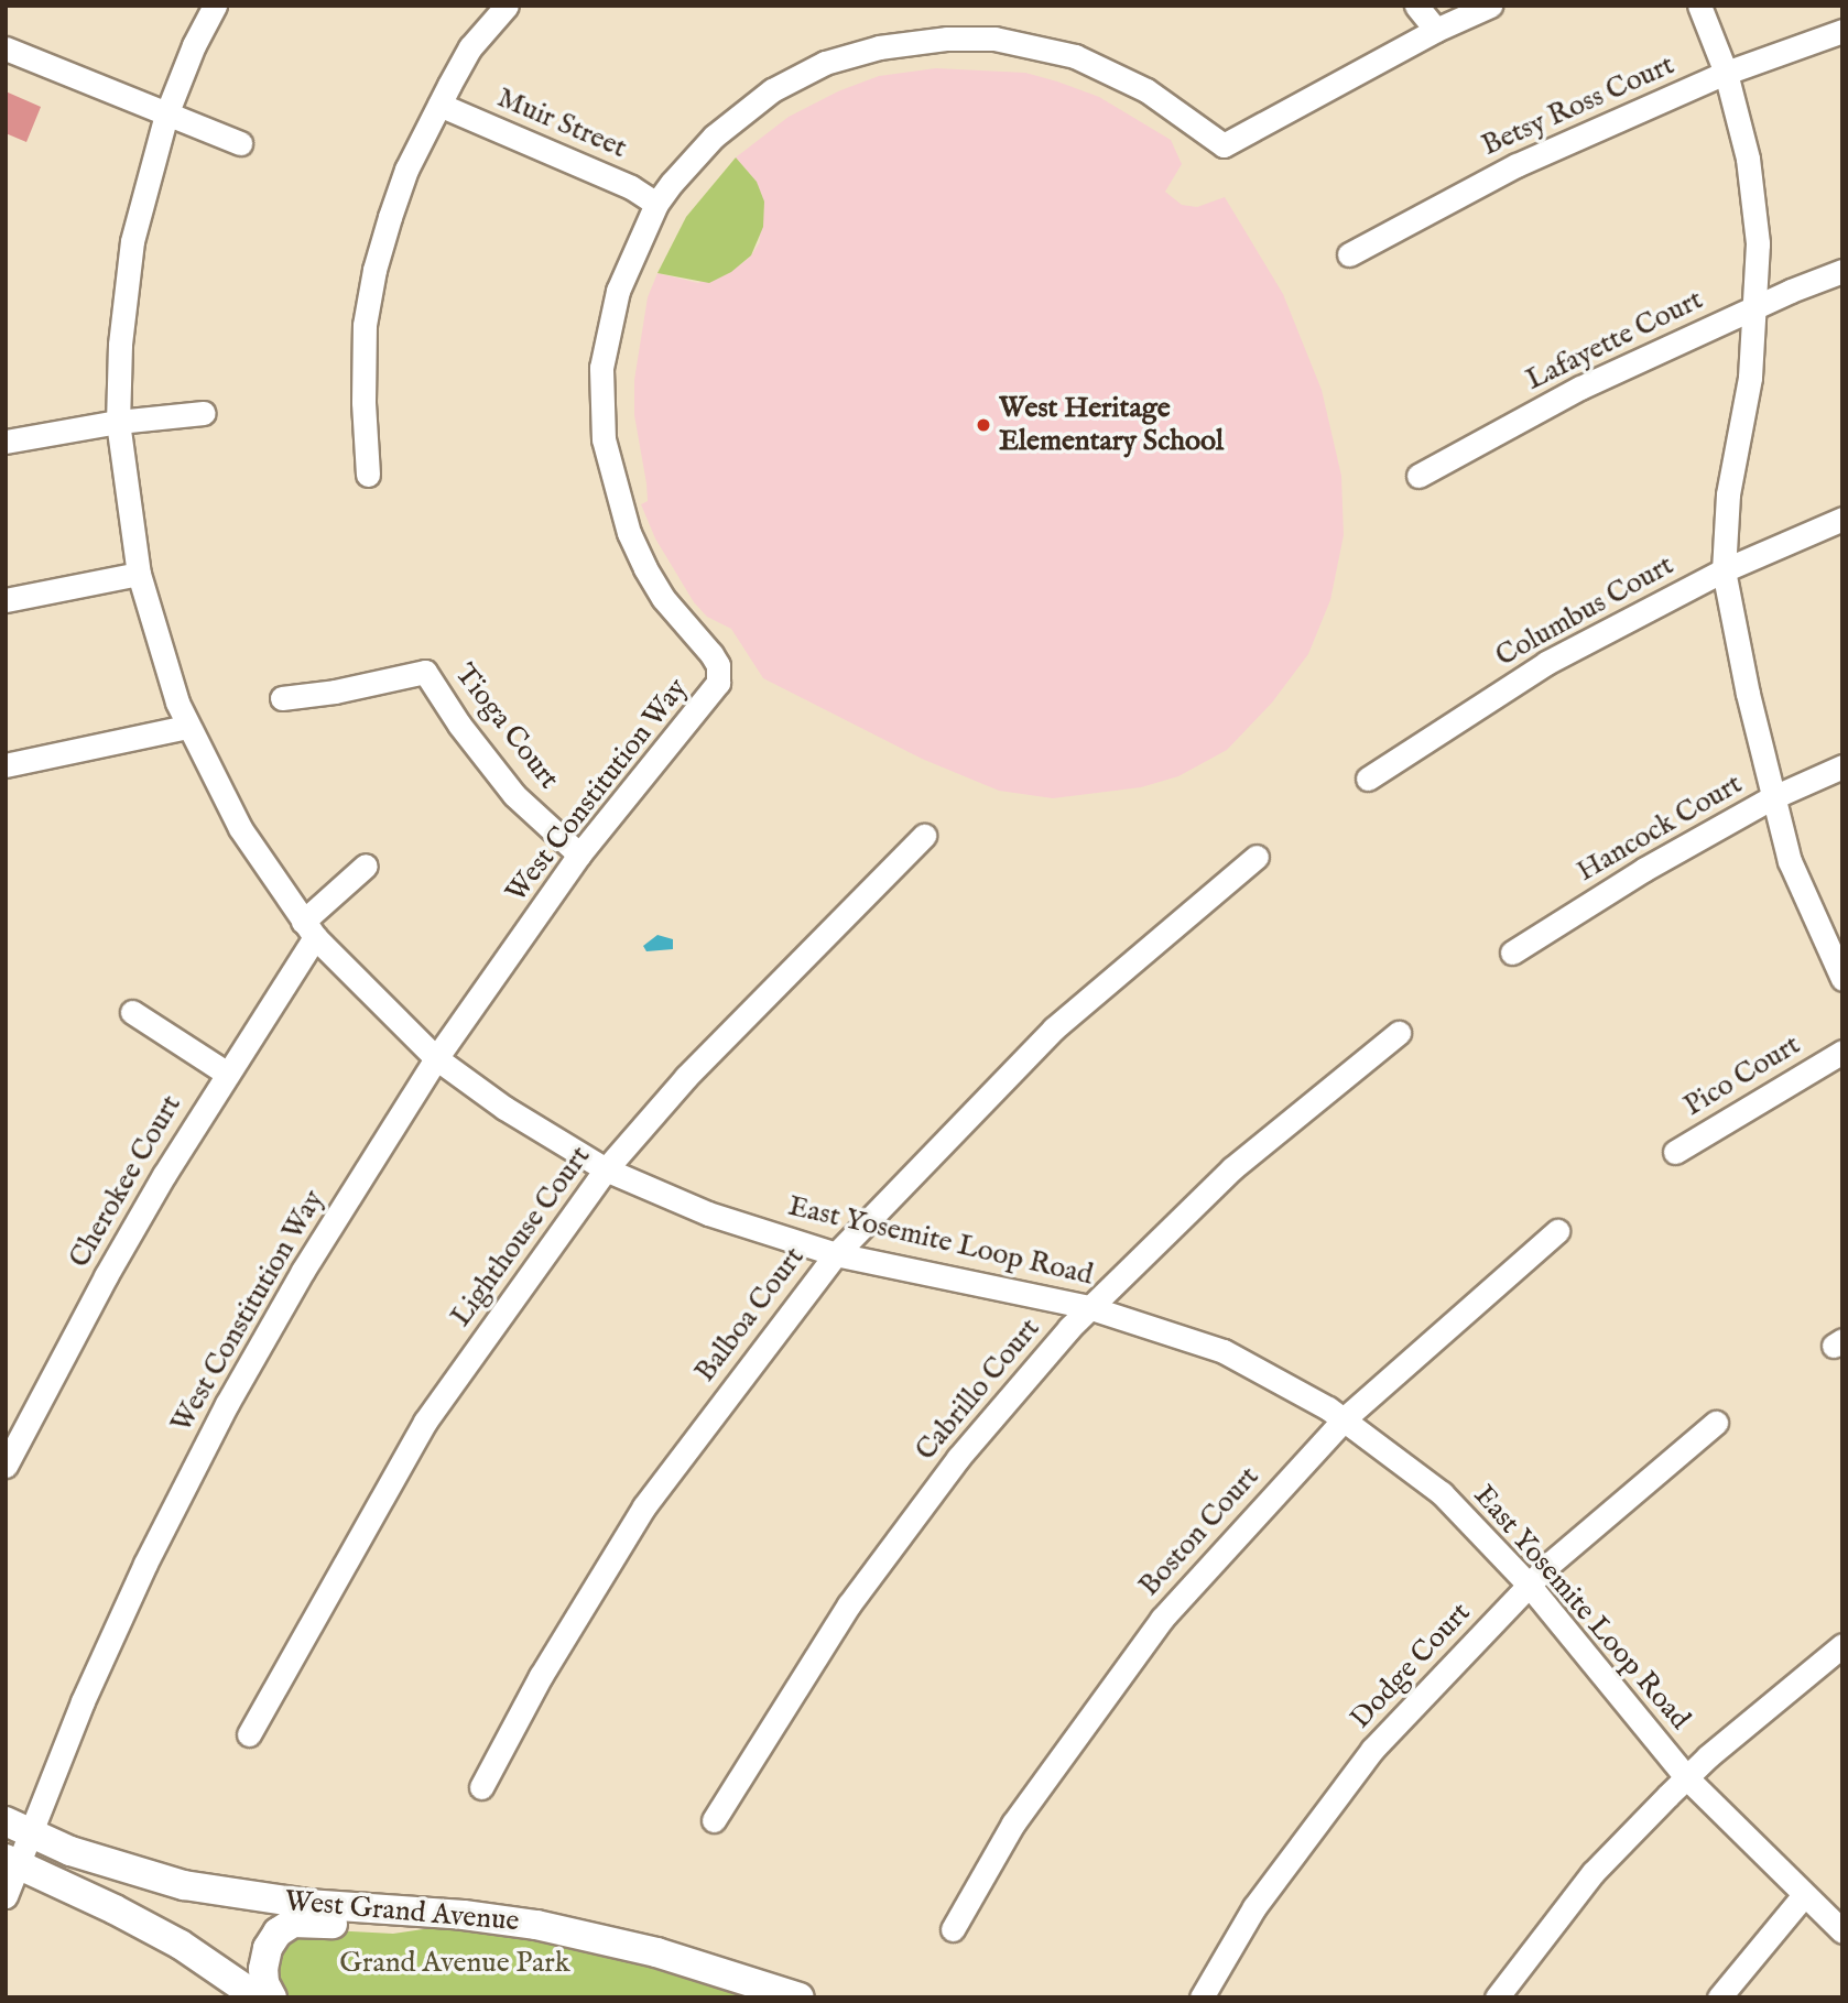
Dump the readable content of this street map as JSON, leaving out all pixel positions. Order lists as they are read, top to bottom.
{
  "streets": {
    "street": [
      "Betsy Ross Court",
      "Muir Street",
      "Lafayette Court",
      "Columbus Court",
      "Tioga Court",
      "West Constitution Way",
      "Hancock Court",
      "Pico Court",
      "Cherokee Court",
      "Lighthouse Court",
      "East Yosemite Loop Road",
      "Balboa Court",
      "Cabrillo Court",
      "Boston Court",
      "Dodge Court",
      "West Grand Avenue"
    ]
  },
  "crossings": [
    ["Muir Street", "West Constitution Way"],
    ["Tioga Court", "West Constitution Way"],
    ["West Constitution Way", "East Yosemite Loop Road"],
    ["West Constitution Way", "West Grand Avenue"],
    ["Cherokee Court", "East Yosemite Loop Road"],
    ["Lighthouse Court", "East Yosemite Loop Road"],
    ["East Yosemite Loop Road", "Balboa Court"],
    ["East Yosemite Loop Road", "Cabrillo Court"],
    ["East Yosemite Loop Road", "Boston Court"],
    ["East Yosemite Loop Road", "Dodge Court"]
  ],
  "parks": ["Grand Avenue Park"],
  "places": ["West Heritage Elementary School"]
}
